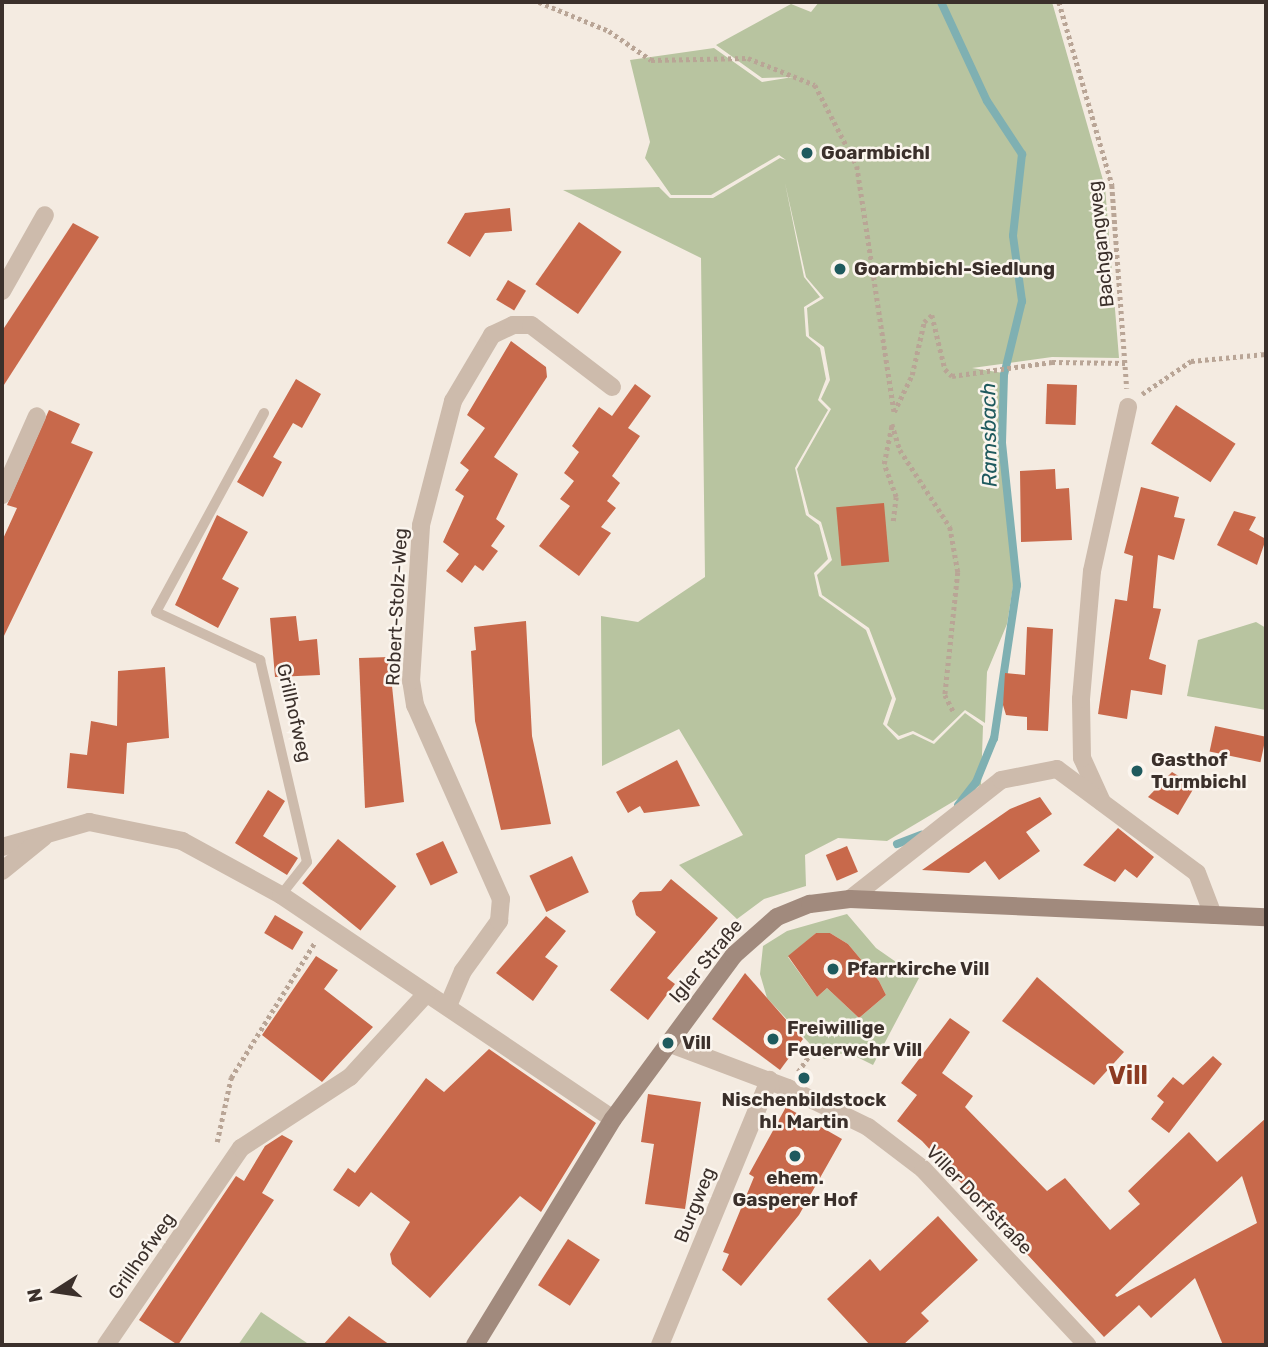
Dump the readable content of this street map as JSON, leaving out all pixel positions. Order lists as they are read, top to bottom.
{
  "streets": {
    "main road": ["Igler Straße"],
    "street": [
      "Robert-Stolz-Weg",
      "Grillhofweg",
      "Viller Dorfstraße",
      "Burgweg"
    ],
    "path": ["Bachgangweg"]
  },
  "crossings": [
    ["Igler Straße", "Viller Dorfstraße"],
    ["Viller Dorfstraße", "Burgweg"]
  ],
  "districts": ["Vill"],
  "water": ["Ramsbach"],
  "places": [
    "Goarmbichl",
    "Goarmbichl-Siedlung",
    "Gasthof Turmbichl",
    "Pfarrkirche Vill",
    "Freiwillige Feuerwehr Vill",
    "Vill",
    "Nischenbildstock hl. Martin",
    "ehem. Gasperer Hof"
  ],
  "north": "left"
}
